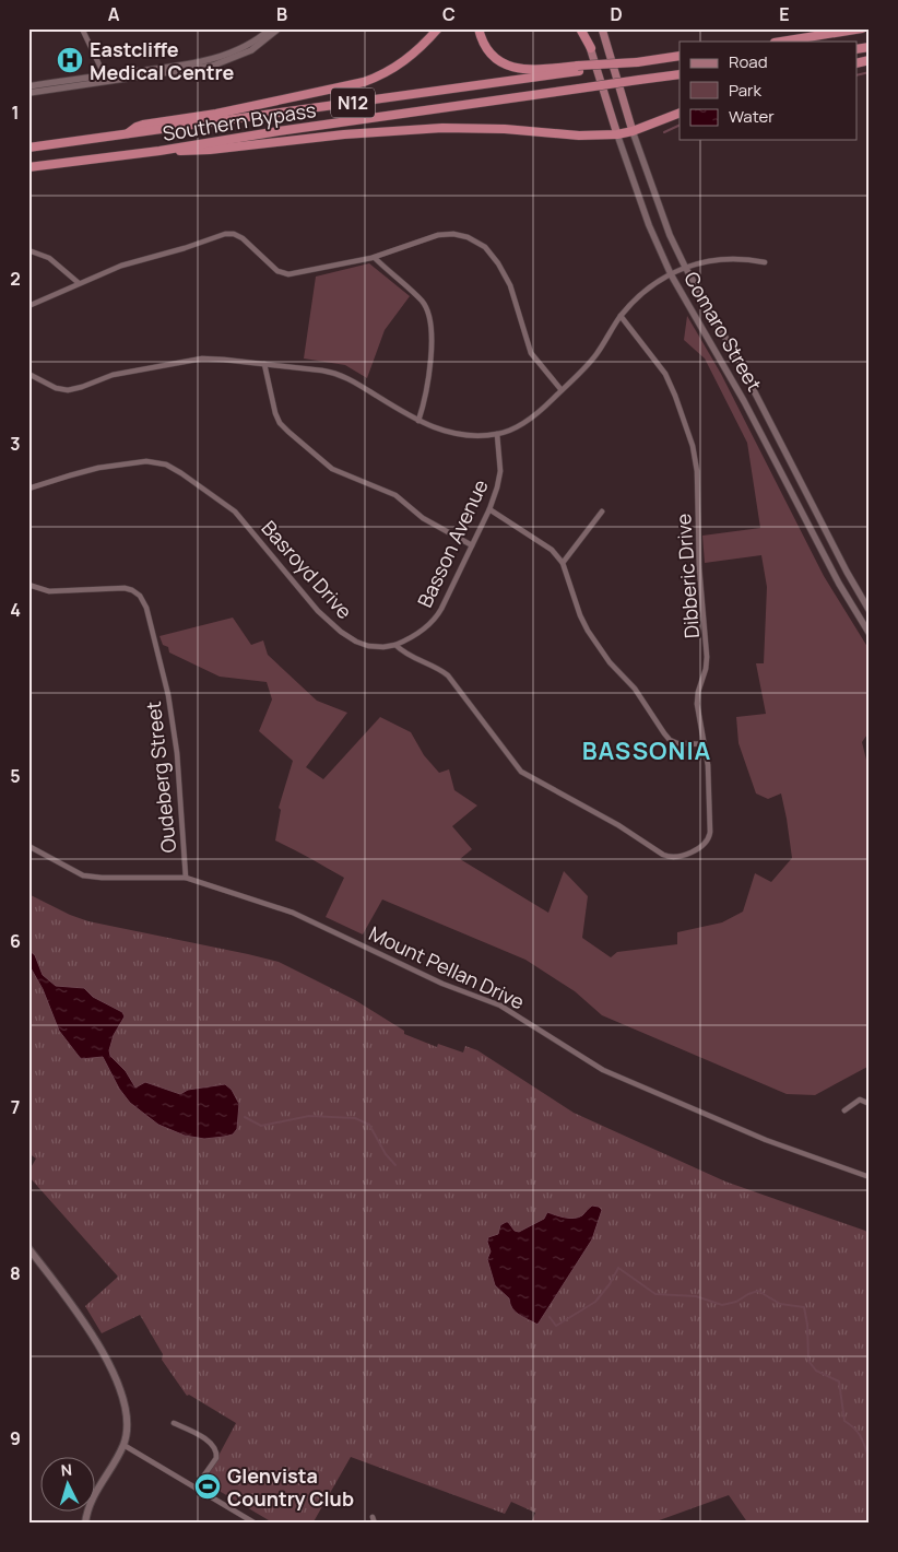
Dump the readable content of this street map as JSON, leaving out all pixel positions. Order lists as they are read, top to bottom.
{
  "streets": {
    "highway": ["N12", "Southern Bypass"],
    "main road": ["Comaro Street"],
    "street": [
      "Basson Avenue",
      "Basroyd Drive",
      "Dibberic Drive",
      "Oudeberg Street",
      "Mount Pellan Drive"
    ]
  },
  "crossings": [
    ["Basson Avenue", "Basroyd Drive"],
    ["Basson Avenue", "Dibberic Drive"],
    ["Basroyd Drive", "Dibberic Drive"],
    ["Oudeberg Street", "Mount Pellan Drive"]
  ],
  "districts": ["BASSONIA"],
  "places": {
    "hospital": ["Eastcliffe Medical Centre"],
    "sports": ["Glenvista Country Club"]
  },
  "legend": ["Road", "Park", "Water"],
  "north": "top",
  "grid": {
    "columns": [
      "A",
      "B",
      "C",
      "D",
      "E"
    ],
    "rows": [
      "1",
      "2",
      "3",
      "4",
      "5",
      "6",
      "7",
      "8",
      "9"
    ]
  }
}
